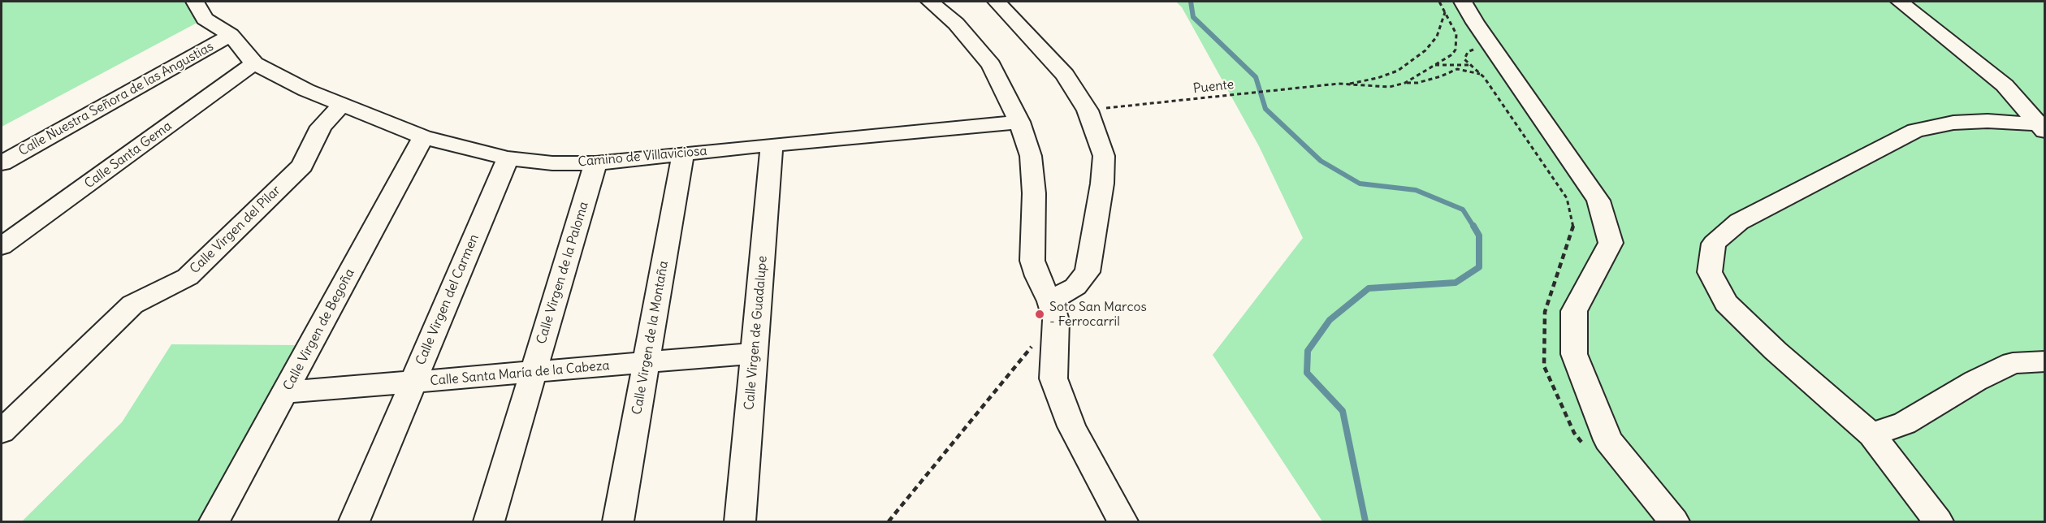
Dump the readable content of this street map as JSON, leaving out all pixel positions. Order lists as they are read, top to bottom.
{
  "streets": {
    "street": [
      "Calle Nuestra Señora de las Angustias",
      "Calle Santa Gema",
      "Camino de Villaviciosa",
      "Calle Virgen del Pilar",
      "Calle Virgen de la Paloma",
      "Calle Virgen del Carmen",
      "Calle Virgen de Begoña",
      "Calle Virgen de Guadalupe",
      "Calle Virgen de la Montaña",
      "Calle Santa María de la Cabeza"
    ],
    "path": ["Puente"]
  },
  "crossings": [
    ["Calle Nuestra Señora de las Angustias", "Camino de Villaviciosa"],
    ["Calle Santa Gema", "Camino de Villaviciosa"],
    ["Camino de Villaviciosa", "Calle Virgen del Pilar"],
    ["Camino de Villaviciosa", "Calle Virgen de la Paloma"],
    ["Camino de Villaviciosa", "Calle Virgen del Carmen"],
    ["Camino de Villaviciosa", "Calle Virgen de Begoña"],
    ["Camino de Villaviciosa", "Calle Virgen de Guadalupe"],
    ["Camino de Villaviciosa", "Calle Virgen de la Montaña"],
    ["Calle Virgen de la Paloma", "Calle Santa María de la Cabeza"],
    ["Calle Virgen del Carmen", "Calle Santa María de la Cabeza"],
    ["Calle Virgen de Begoña", "Calle Santa María de la Cabeza"],
    ["Calle Virgen de Guadalupe", "Calle Santa María de la Cabeza"],
    ["Calle Virgen de la Montaña", "Calle Santa María de la Cabeza"]
  ],
  "places": ["Soto San Marcos - Ferrocarril"]
}
